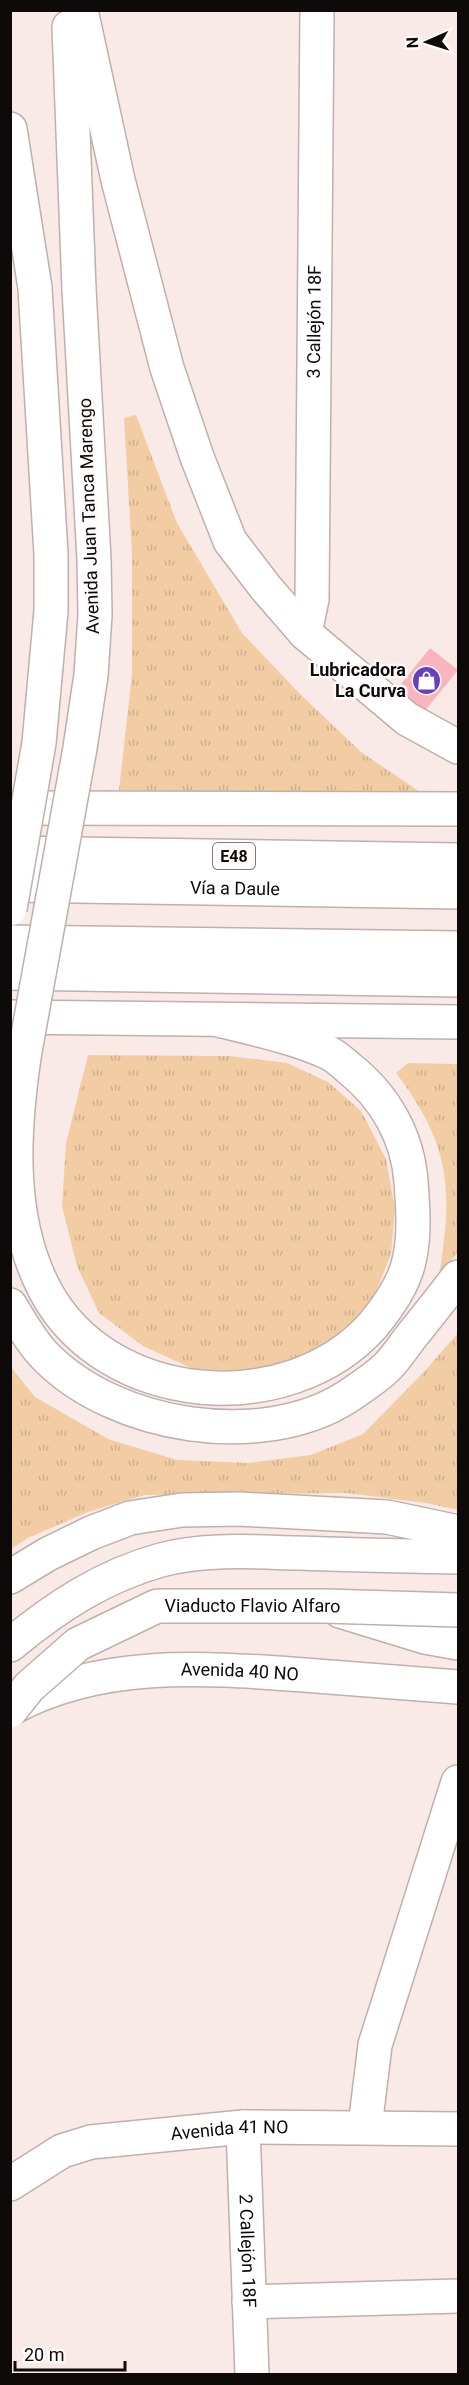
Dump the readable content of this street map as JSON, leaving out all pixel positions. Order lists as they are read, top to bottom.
{
  "streets": {
    "main road": [
      "3 Callejón 18F",
      "Avenida Juan Tanca Marengo",
      "E48",
      "Vía a Daule",
      "Viaducto Flavio Alfaro",
      "Avenida 40 NO",
      "Avenida 41 NO",
      "2 Callejón 18F"
    ]
  },
  "crossings": [
    ["Viaducto Flavio Alfaro", "Avenida 40 NO"],
    ["Avenida 41 NO", "2 Callejón 18F"]
  ],
  "places": {
    "shop": ["Lubricadora La Curva"]
  },
  "scale_bar": "20 m",
  "north": "left"
}
